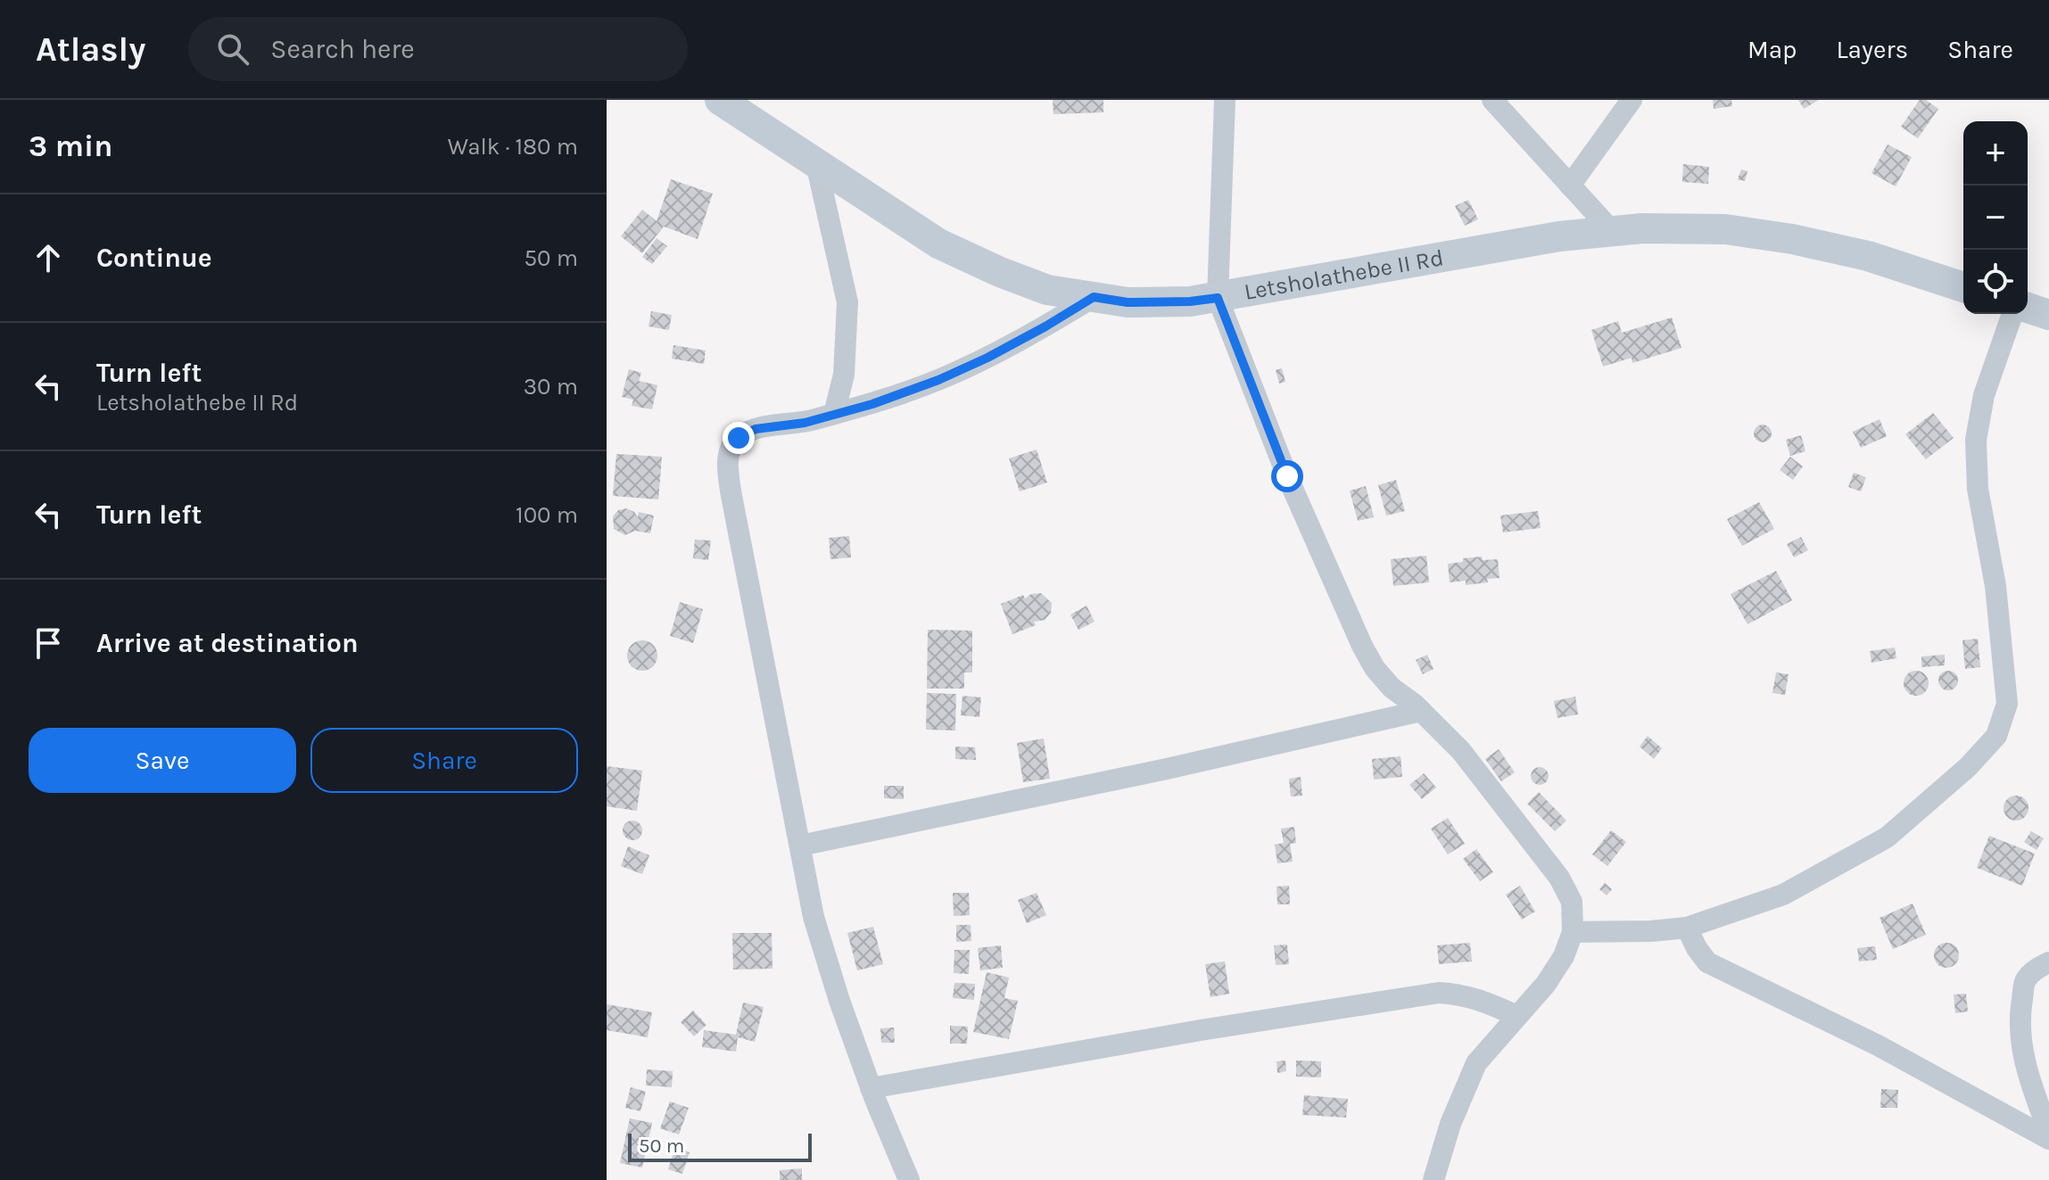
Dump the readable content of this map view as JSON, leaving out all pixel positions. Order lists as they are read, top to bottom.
{
  "streets": {
    "street": ["Letsholathebe II Rd"]
  },
  "scale_bar": "50 m",
  "page": {
    "header": "Atlasly",
    "search": "Search here",
    "nav": ["Map", "Layers", "Share"],
    "heading": ["3 min", "Walk · 180 m"],
    "map_buttons": ["+", "−"],
    "list": [
      ["Continue", "50 m"],
      ["Turn left", "Letsholathebe II Rd", "30 m"],
      ["Turn left", "100 m"],
      "Arrive at destination"
    ],
    "buttons": ["Save", "Share"],
    "scale": "50 m"
  }
}
